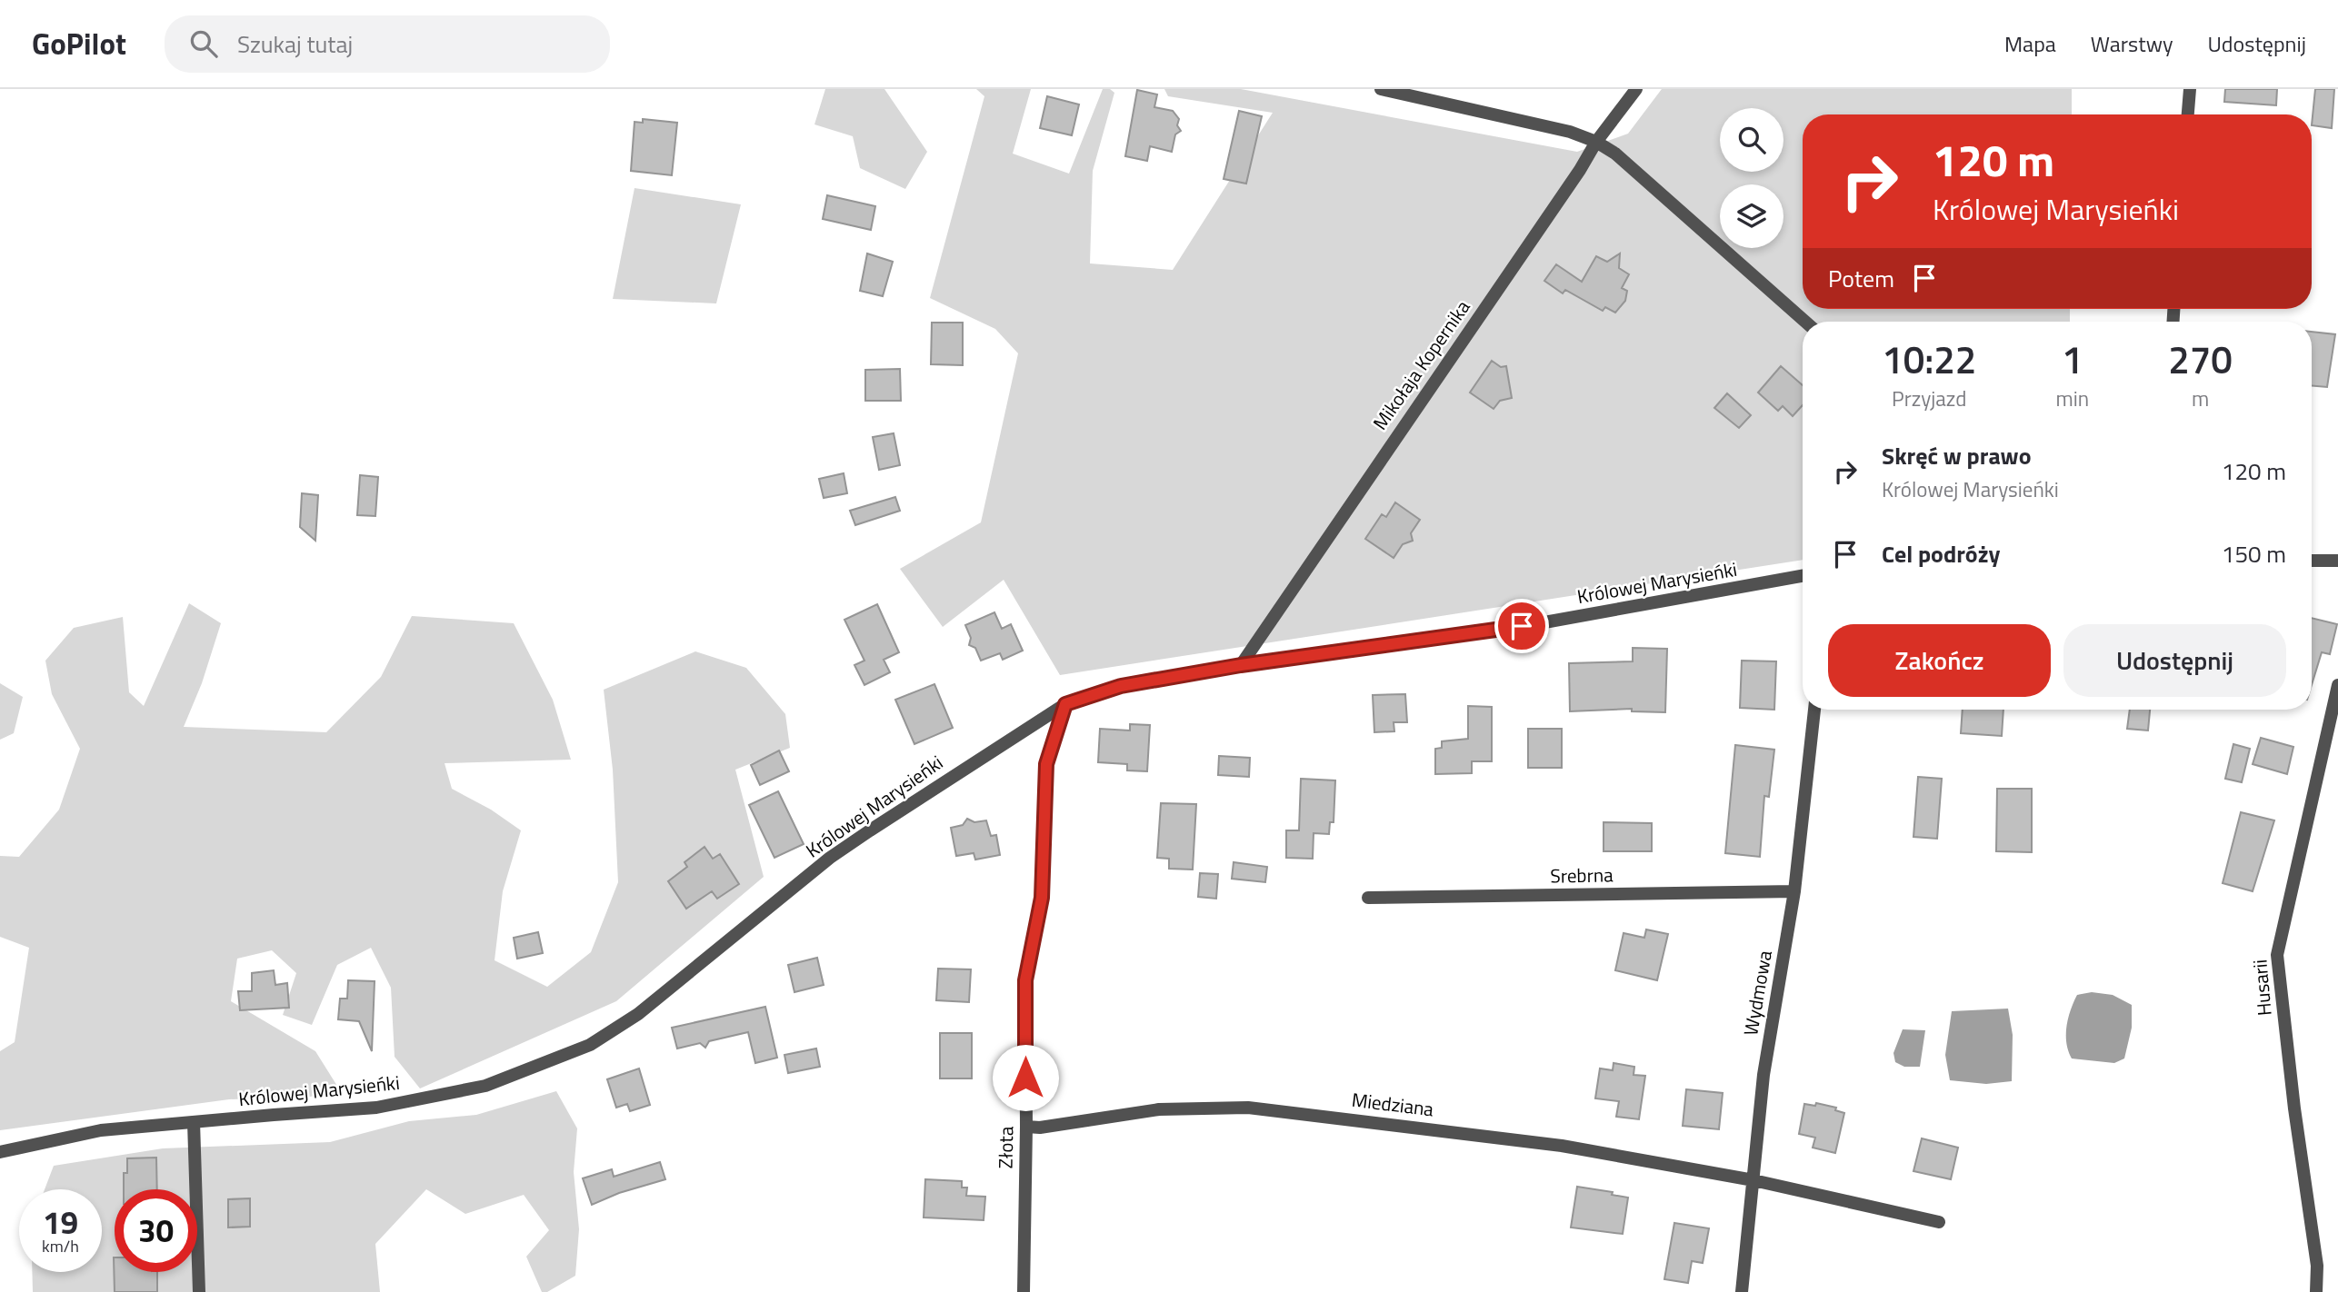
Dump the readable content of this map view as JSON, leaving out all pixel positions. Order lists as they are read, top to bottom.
{
  "streets": {
    "street": [
      "Mikołaja Kopernika",
      "Królowej Marysieńki",
      "Srebrna",
      "Husarii",
      "Wydmowa",
      "Miedziana",
      "Złota"
    ]
  },
  "crossings": [
    ["Mikołaja Kopernika", "Królowej Marysieńki"],
    ["Królowej Marysieńki", "Złota"],
    ["Srebrna", "Wydmowa"],
    ["Wydmowa", "Miedziana"],
    ["Miedziana", "Złota"]
  ],
  "page": {
    "header": "GoPilot",
    "search": "Szukaj tutaj",
    "nav": ["Mapa", "Warstwy", "Udostępnij"],
    "turn": ["120 m", "Królowej Marysieńki"],
    "then": "Potem",
    "eta": [
      "10:22",
      "Przyjazd",
      "1",
      "min",
      "270",
      "m"
    ],
    "list": [
      {
        "name": "Skręć w prawo",
        "note": "Królowej Marysieńki",
        "value": "120 m"
      },
      {
        "name": "Cel podróży",
        "value": "150 m"
      }
    ],
    "buttons": ["Zakończ", "Udostępnij"],
    "speed": "19 km/h",
    "limit": "30"
  }
}
